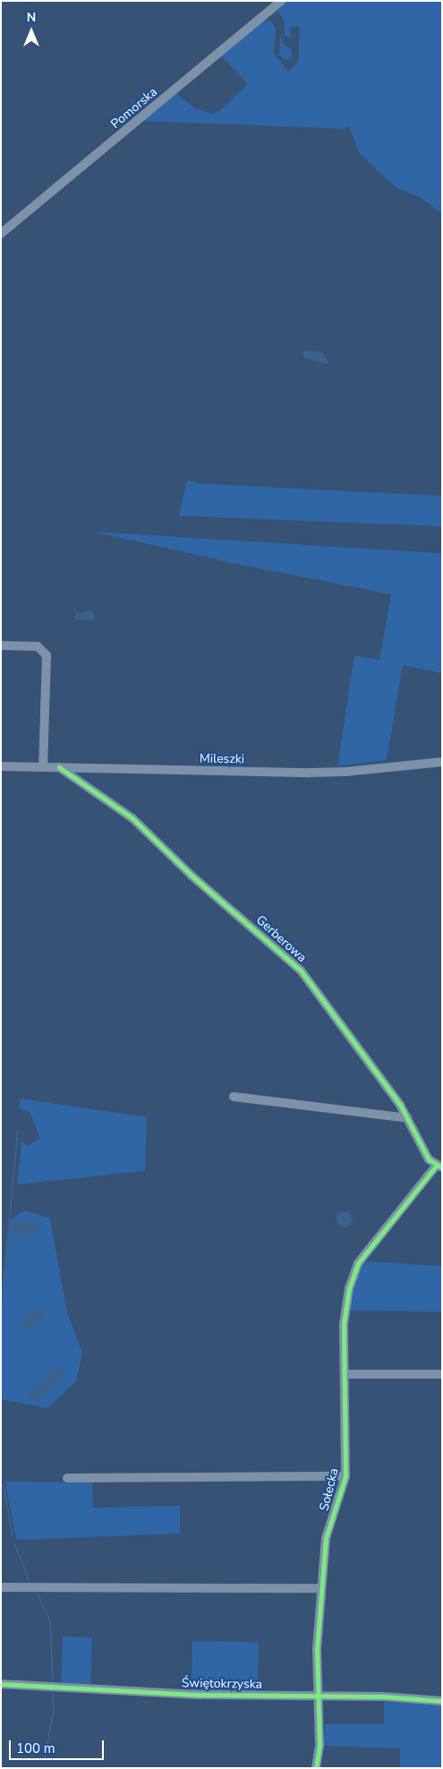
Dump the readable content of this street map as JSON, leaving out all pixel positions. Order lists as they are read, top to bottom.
{
  "streets": {
    "street": [
      "Pomorska",
      "Mileszki",
      "Gerberowa",
      "Sołecka",
      "Świętokrzyska"
    ]
  },
  "crossings": [
    ["Mileszki", "Gerberowa"],
    ["Gerberowa", "Sołecka"],
    ["Sołecka", "Świętokrzyska"]
  ],
  "scale_bar": "100 m",
  "north": "top"
}
